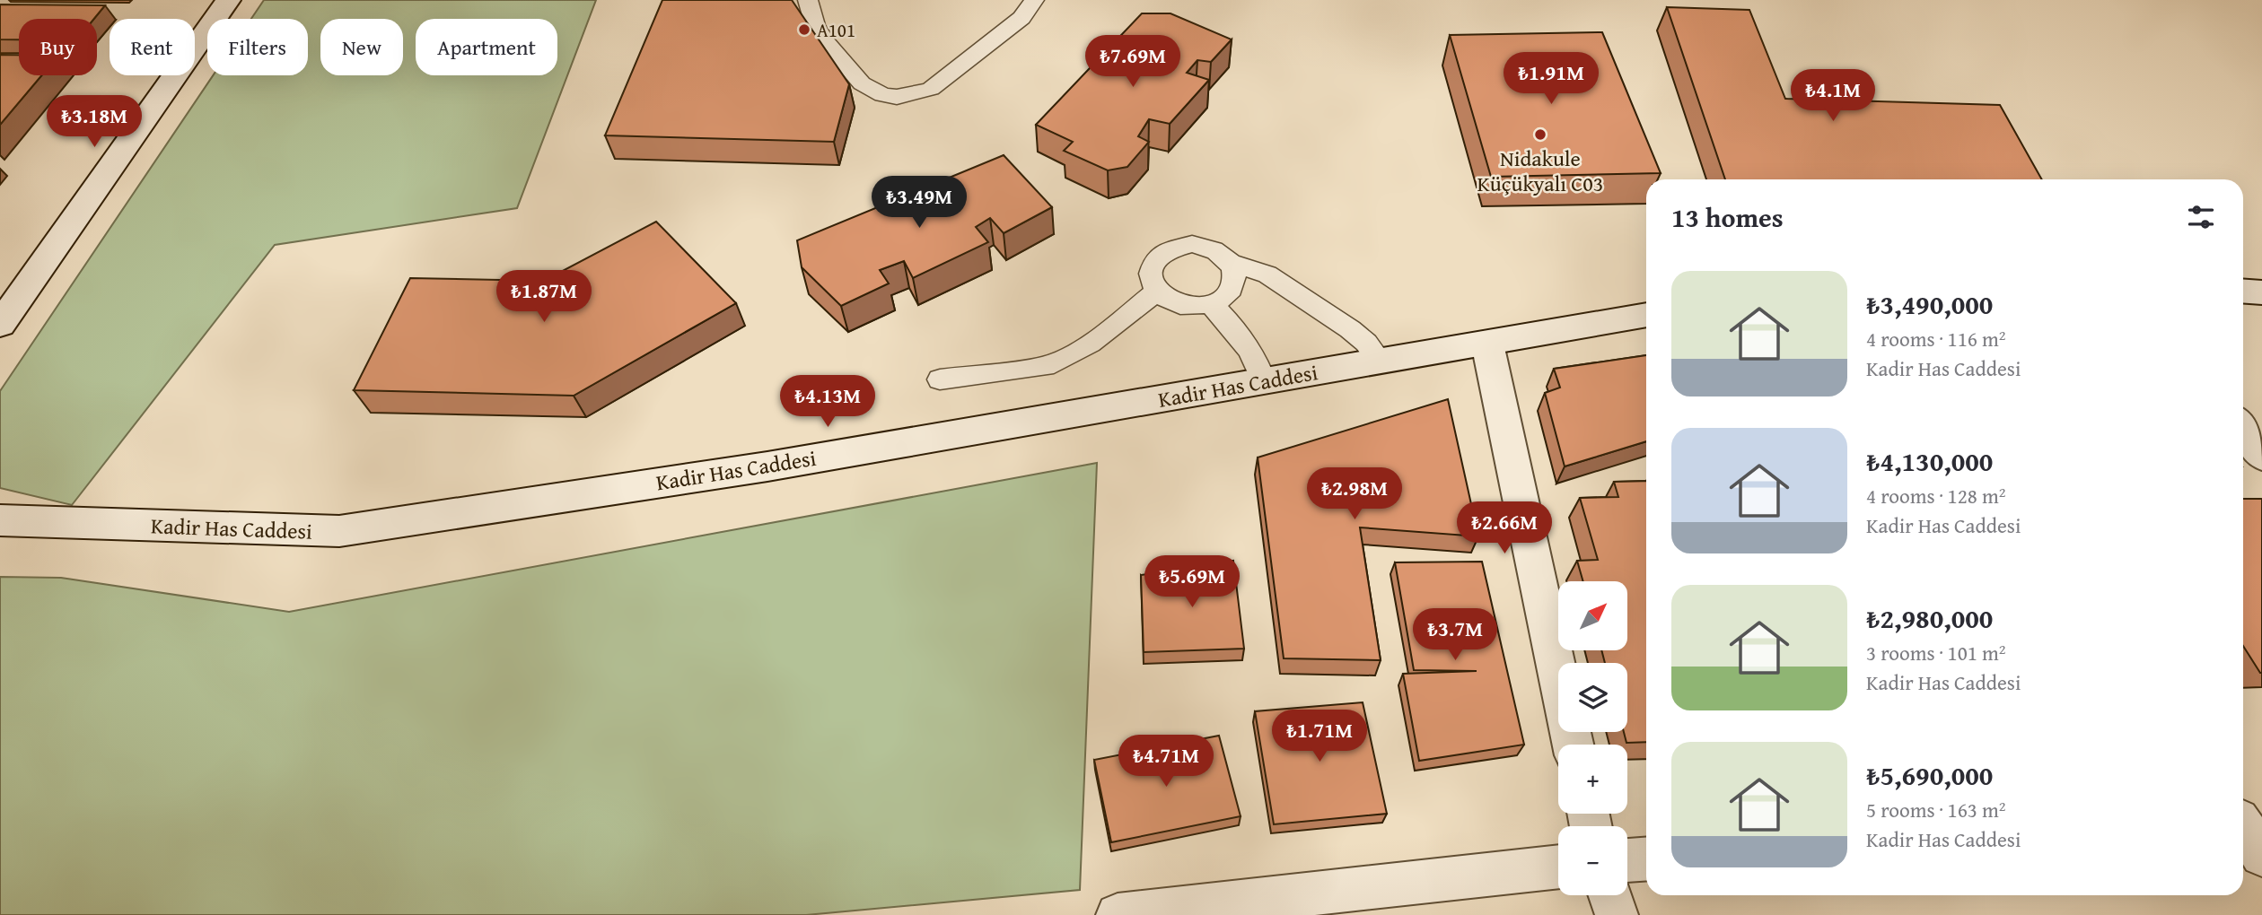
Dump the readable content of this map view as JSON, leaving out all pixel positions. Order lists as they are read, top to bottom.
{
  "streets": {
    "street": ["Kadir Has Caddesi"]
  },
  "places": ["A101", "Nidakule Küçükyalı C03"],
  "north": "top right",
  "page": {
    "chip": [
      "Buy",
      "Rent",
      "Filters",
      "New",
      "Apartment"
    ],
    "price": [
      "₺7.69M",
      "₺1.91M",
      "₺4.1M",
      "₺3.18M",
      "₺3.49M",
      "₺1.87M",
      "₺4.13M",
      "₺2.98M",
      "₺2.66M",
      "₺5.69M",
      "₺3.7M",
      "₺1.71M",
      "₺4.71M"
    ],
    "heading": "13 homes",
    "list": [
      {
        "name": "₺3,490,000",
        "note": "4 rooms · 116 m² · Kadir Has Caddesi"
      },
      {
        "name": "₺4,130,000",
        "note": "4 rooms · 128 m² · Kadir Has Caddesi"
      },
      {
        "name": "₺2,980,000",
        "note": "3 rooms · 101 m² · Kadir Has Caddesi"
      },
      {
        "name": "₺5,690,000",
        "note": "5 rooms · 163 m² · Kadir Has Caddesi"
      }
    ],
    "map_buttons": ["+", "−"]
  }
}
